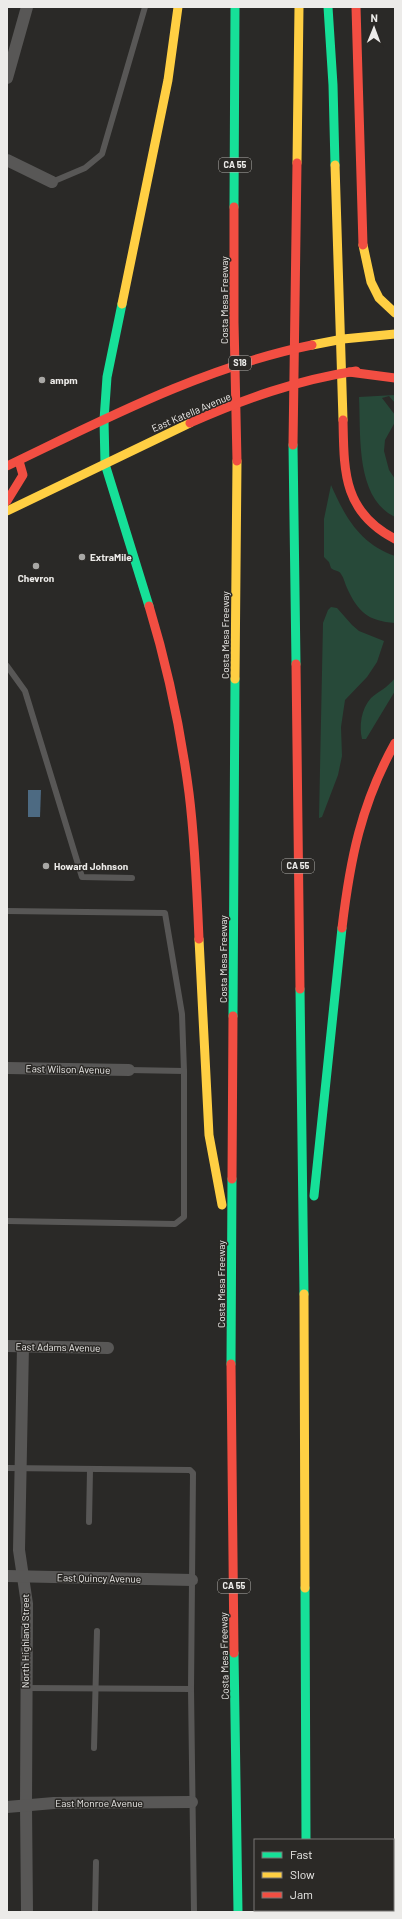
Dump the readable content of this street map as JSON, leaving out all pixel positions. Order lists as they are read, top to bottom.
{
  "streets": {
    "main road": [
      "CA 55",
      "Costa Mesa Freeway",
      "S18",
      "East Katella Avenue"
    ],
    "street": [
      "East Wilson Avenue",
      "East Adams Avenue",
      "East Quincy Avenue",
      "North Highland Street",
      "East Monroe Avenue"
    ]
  },
  "crossings": [
    ["East Adams Avenue", "North Highland Street"],
    ["East Quincy Avenue", "North Highland Street"],
    ["North Highland Street", "East Monroe Avenue"]
  ],
  "places": [
    "ampm",
    "ExtraMile",
    "Chevron",
    "Howard Johnson"
  ],
  "legend": ["Fast", "Slow", "Jam"],
  "north": "top"
}
